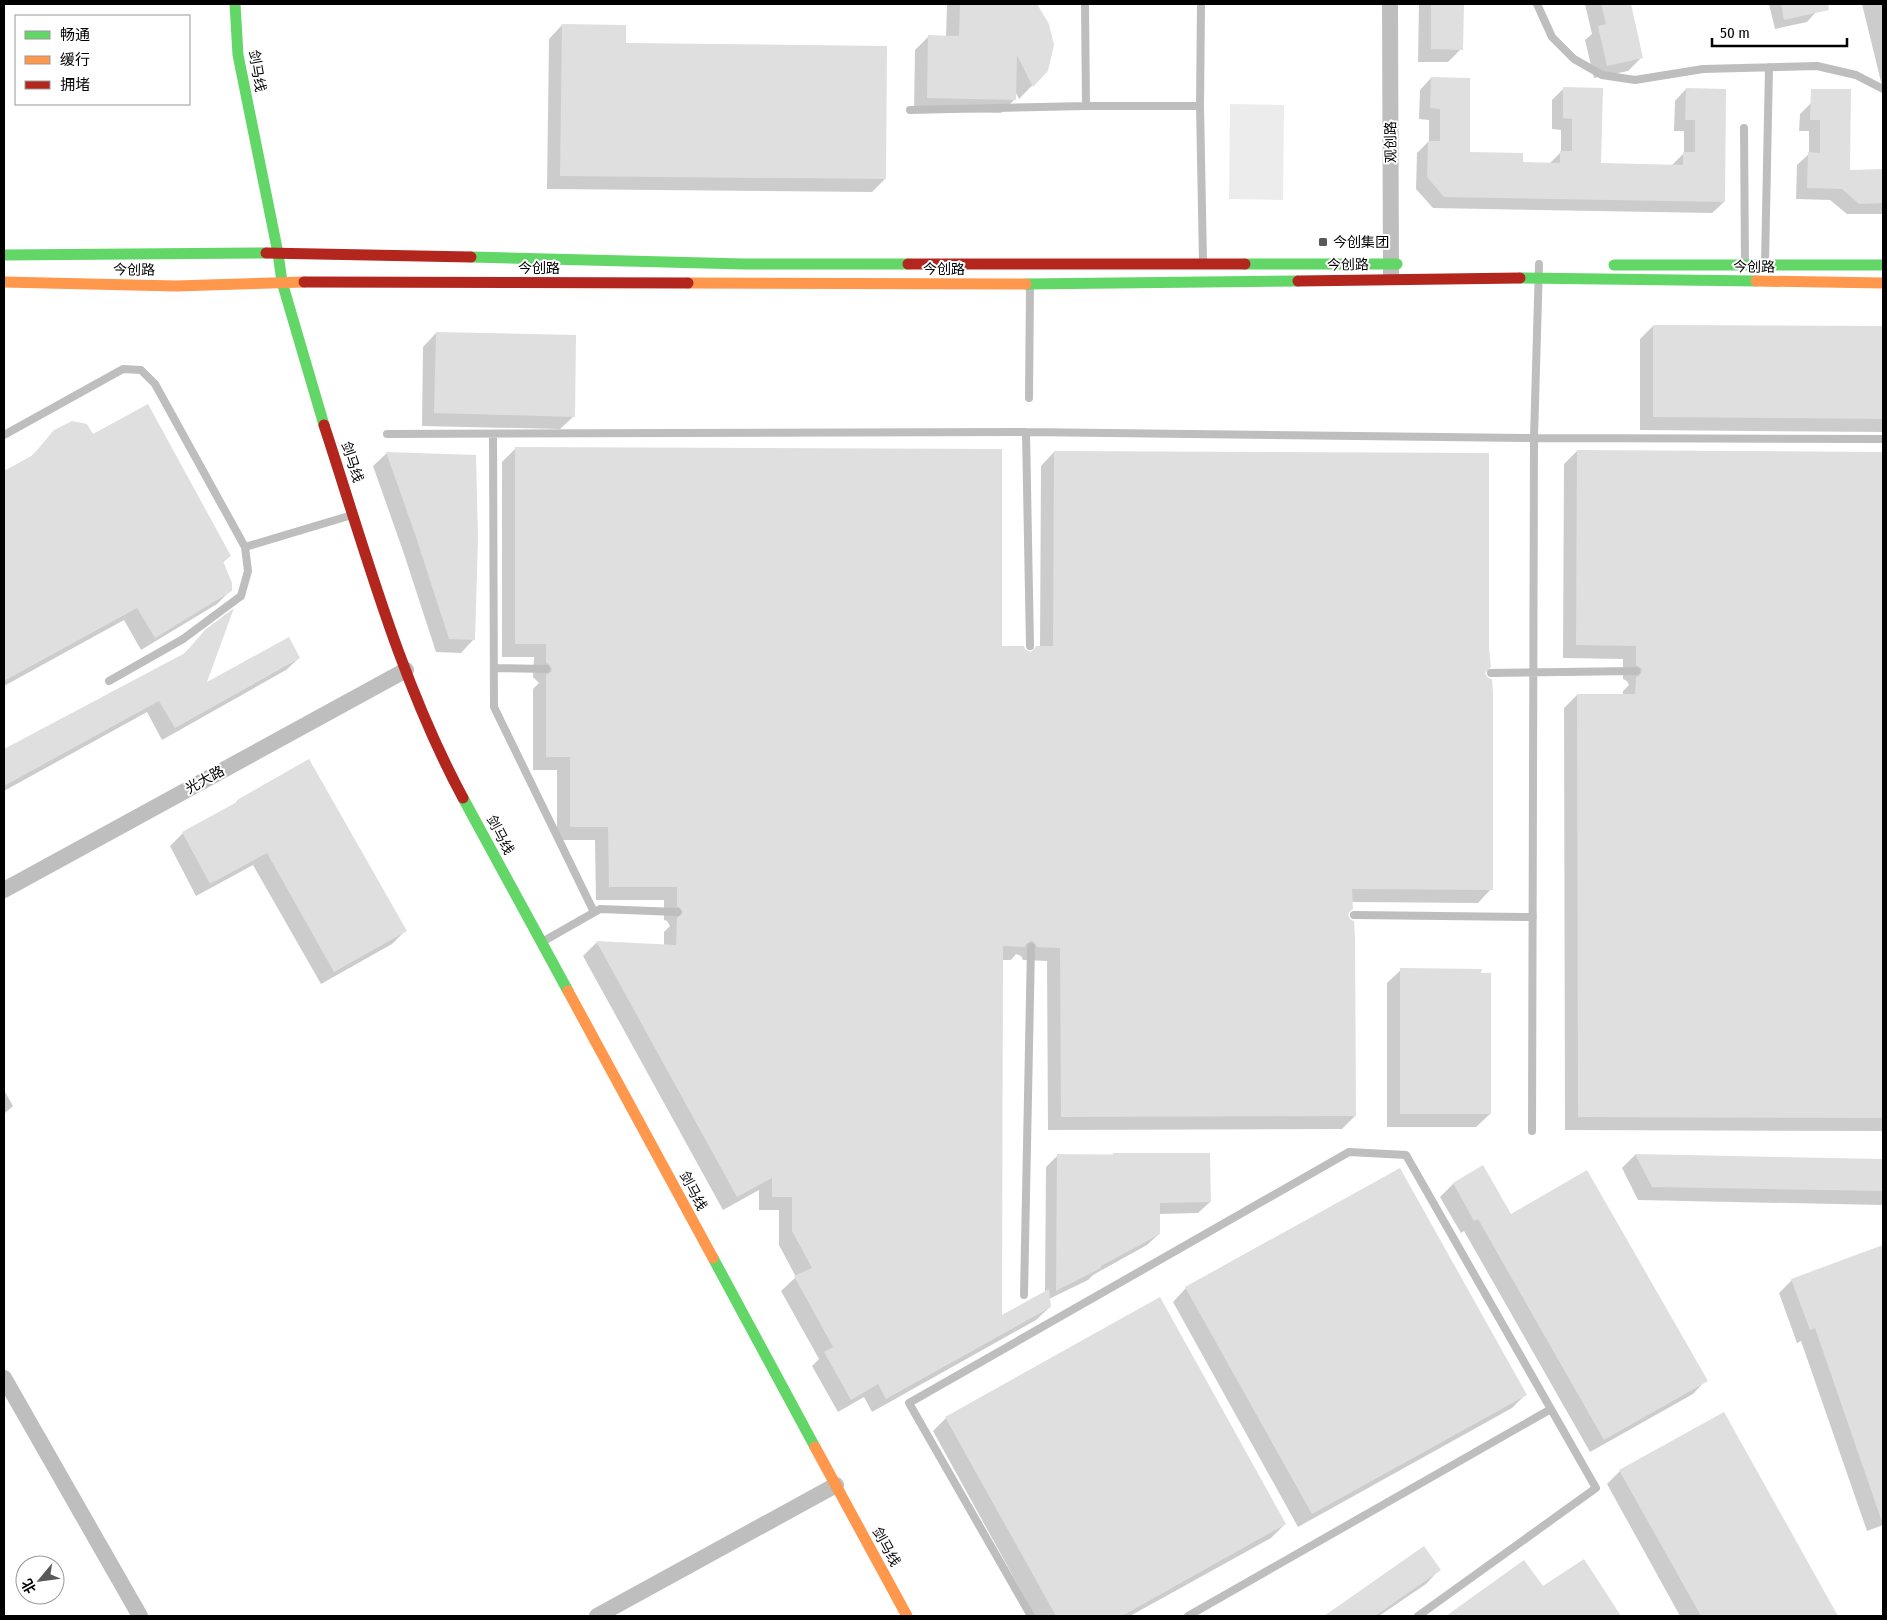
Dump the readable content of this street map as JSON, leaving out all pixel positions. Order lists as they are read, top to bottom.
{
  "streets": {
    "main road": ["剑马线", "今创路"],
    "street": ["观创路", "光大路"]
  },
  "crossings": [
    ["剑马线", "今创路"],
    ["剑马线", "光大路"],
    ["观创路", "今创路"]
  ],
  "places": {
    "transit": ["今创集团"]
  },
  "legend": ["畅通", "缓行", "拥堵"],
  "scale_bar": "50 m",
  "north": "bottom left"
}
